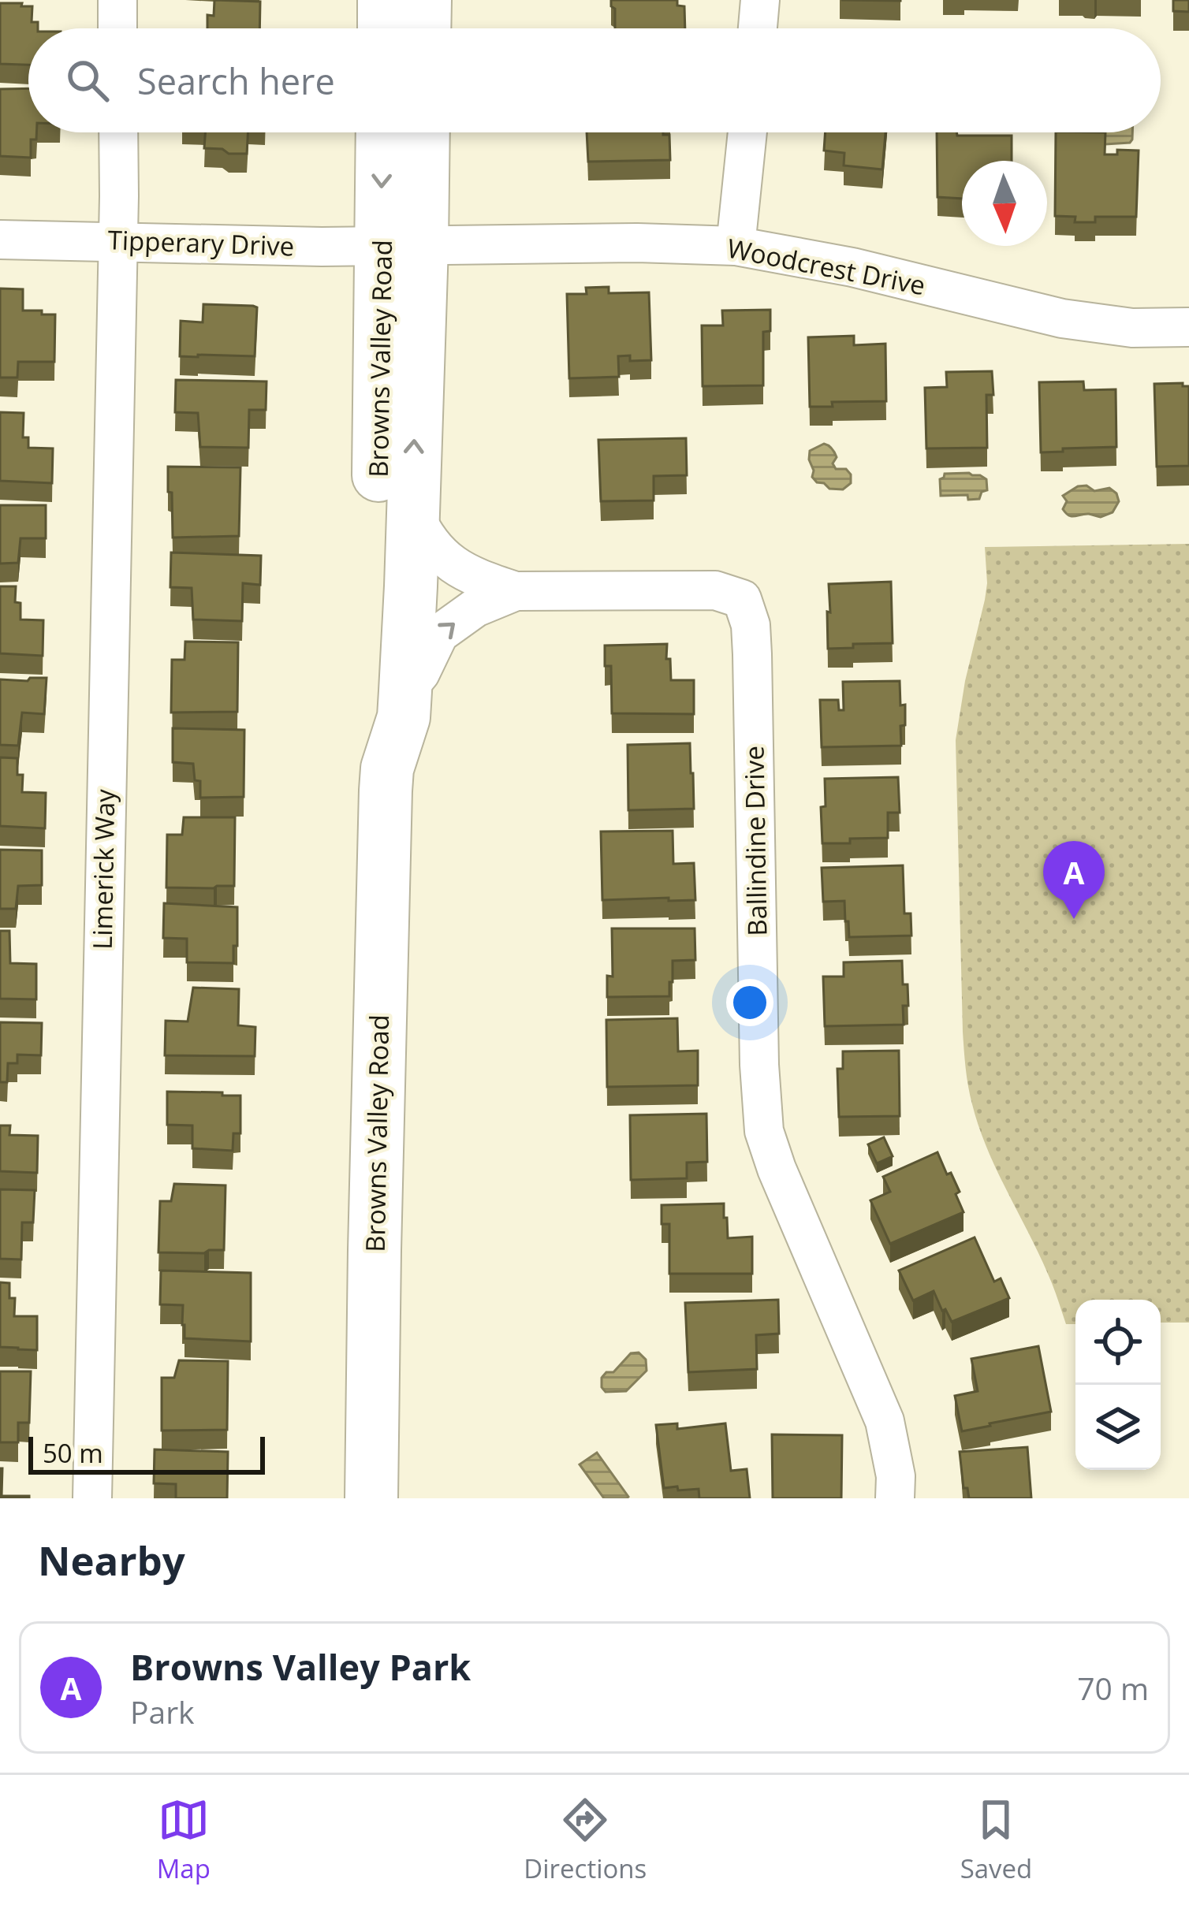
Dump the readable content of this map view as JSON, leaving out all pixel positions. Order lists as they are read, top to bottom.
{
  "streets": {
    "main road": ["Browns Valley Road"],
    "street": [
      "Tipperary Drive",
      "Woodcrest Drive",
      "Ballindine Drive",
      "Limerick Way"
    ]
  },
  "crossings": [
    ["Tipperary Drive", "Woodcrest Drive"],
    ["Tipperary Drive", "Browns Valley Road"],
    ["Tipperary Drive", "Limerick Way"],
    ["Woodcrest Drive", "Browns Valley Road"],
    ["Browns Valley Road", "Ballindine Drive"]
  ],
  "scale_bar": "50 m",
  "north": "bottom",
  "page": {
    "search": "Search here",
    "pins": "A",
    "scale": "50 m",
    "heading": "Nearby",
    "list": [
      {
        "mark": "A",
        "name": "Browns Valley Park",
        "note": "Park",
        "value": "70 m"
      }
    ],
    "nav": ["Map", "Directions", "Saved"]
  }
}
